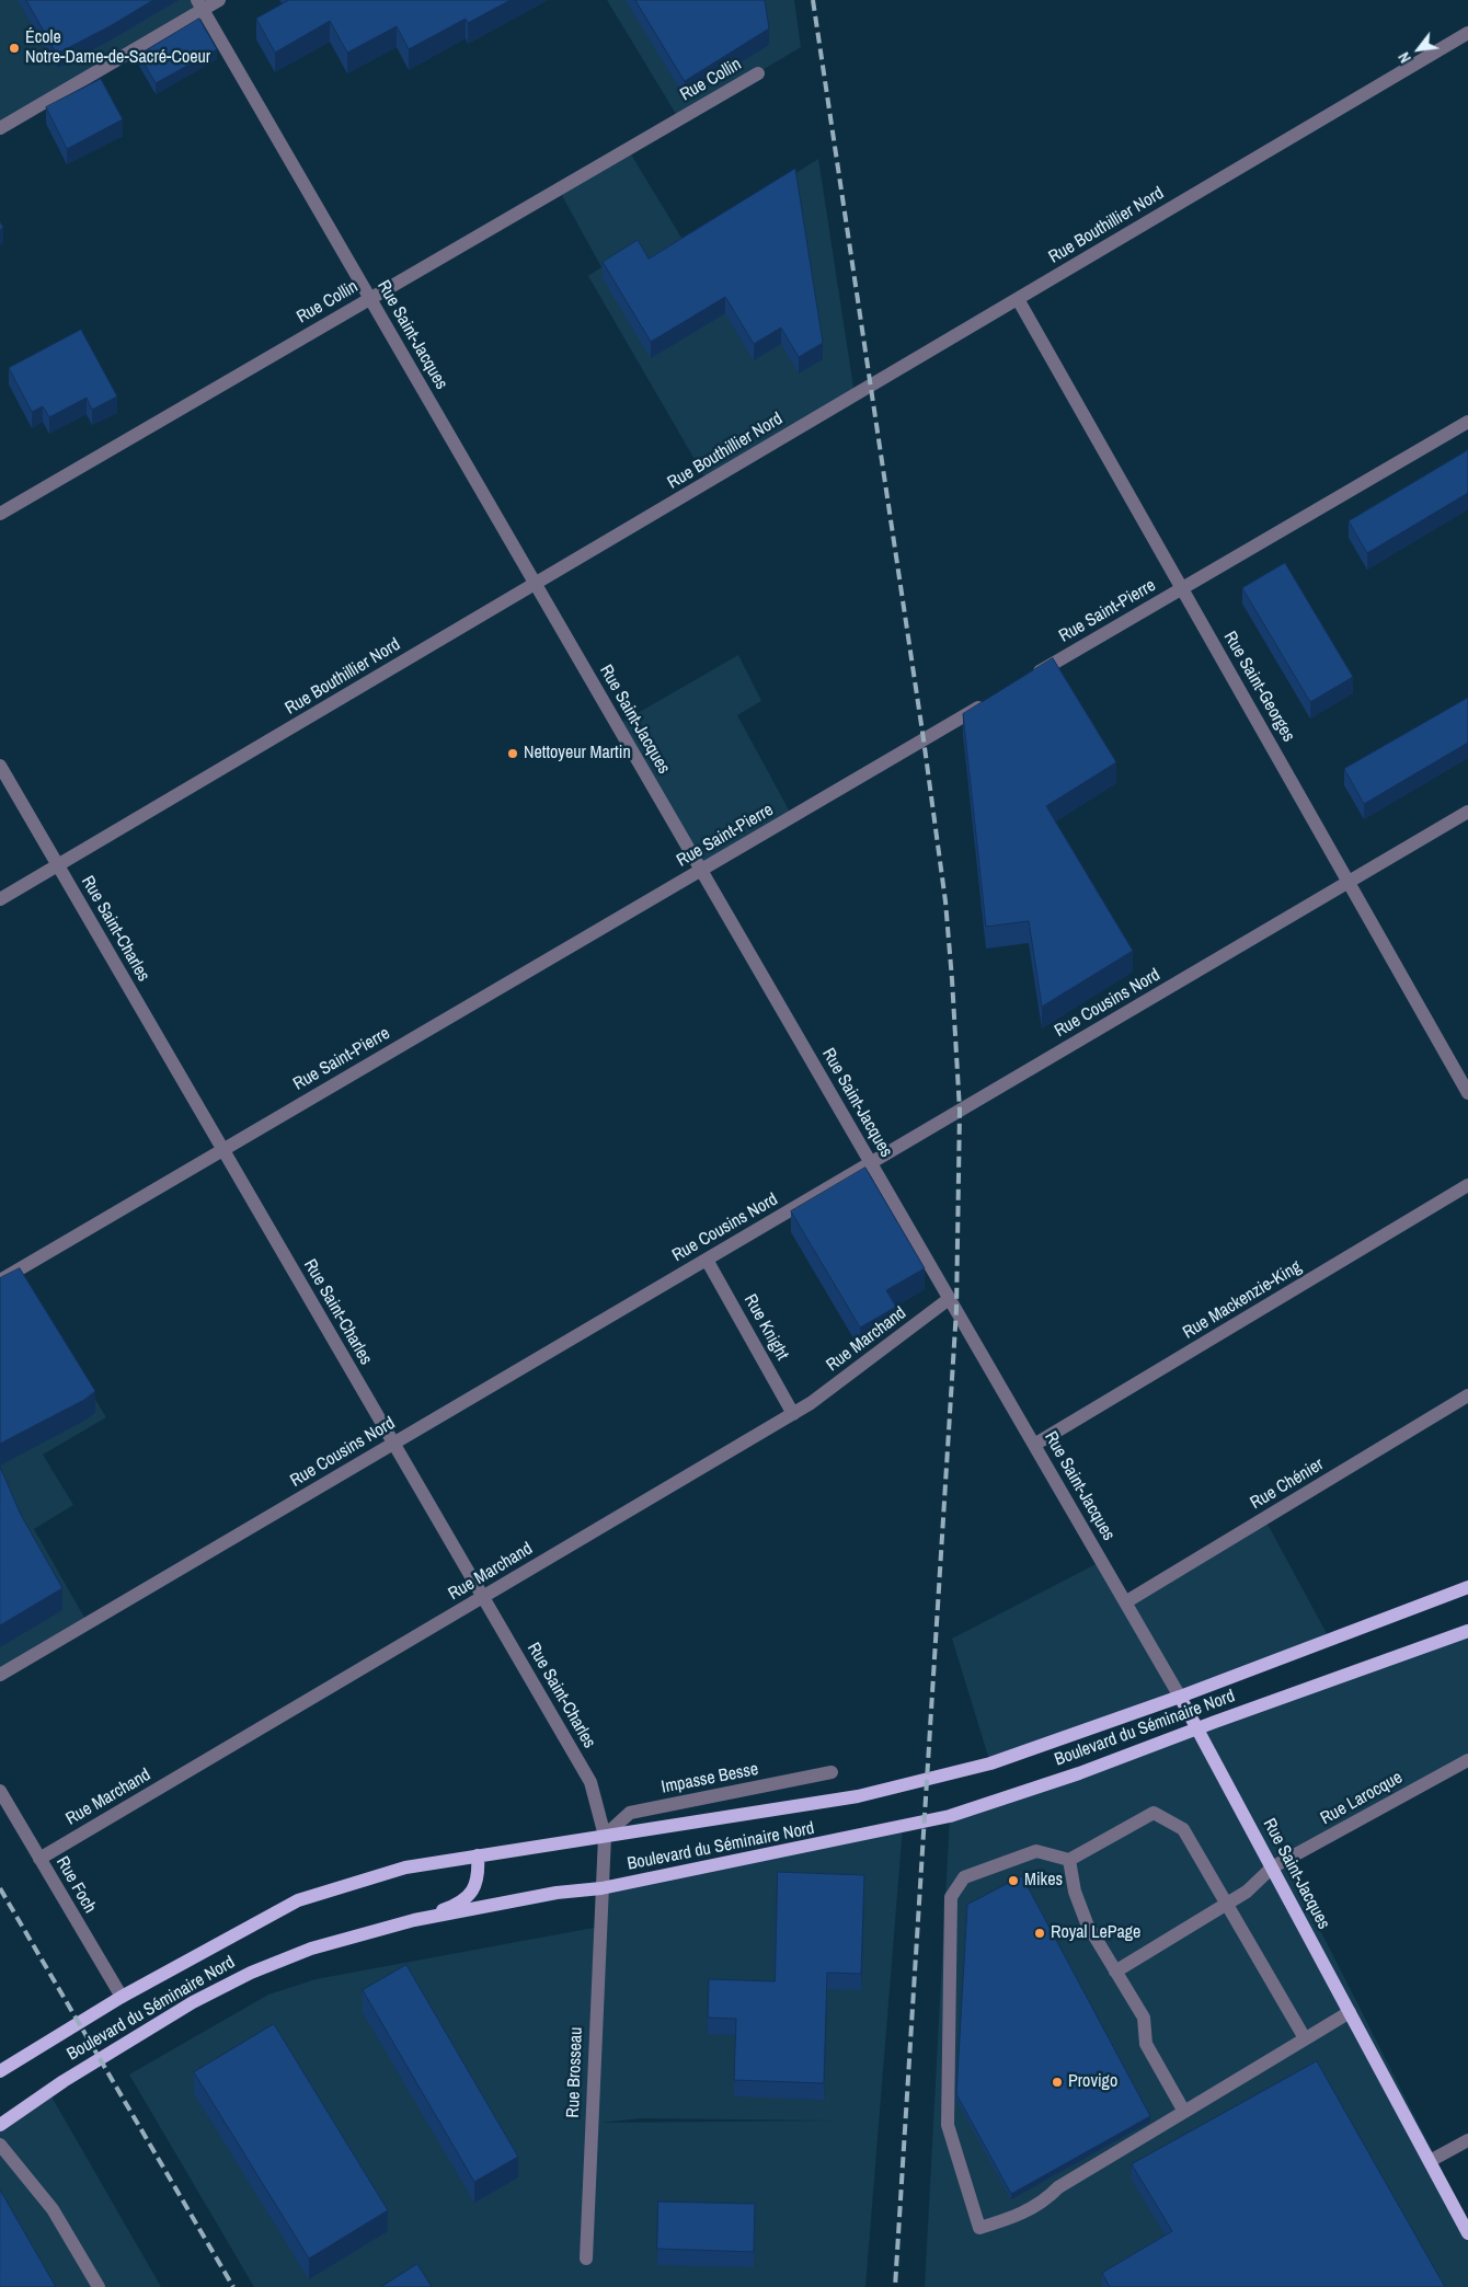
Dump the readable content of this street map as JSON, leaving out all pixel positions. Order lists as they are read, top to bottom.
{
  "streets": {
    "main road": ["Rue Saint-Jacques", "Boulevard du Séminaire Nord"],
    "street": [
      "Rue Collin",
      "Rue Bouthillier Nord",
      "Rue Saint-Pierre",
      "Rue Saint-Georges",
      "Rue Saint-Charles",
      "Rue Cousins Nord",
      "Rue Mackenzie-King",
      "Rue Knight",
      "Rue Marchand",
      "Rue Chénier",
      "Impasse Besse",
      "Rue Larocque",
      "Rue Foch",
      "Rue Brosseau"
    ]
  },
  "crossings": [
    ["Rue Collin", "Rue Saint-Jacques"],
    ["Rue Bouthillier Nord", "Rue Saint-Jacques"],
    ["Rue Bouthillier Nord", "Rue Saint-Georges"],
    ["Rue Bouthillier Nord", "Rue Saint-Charles"],
    ["Rue Saint-Jacques", "Rue Saint-Pierre"],
    ["Rue Saint-Jacques", "Rue Cousins Nord"],
    ["Rue Saint-Jacques", "Rue Mackenzie-King"],
    ["Rue Saint-Jacques", "Rue Marchand"],
    ["Rue Saint-Jacques", "Rue Chénier"],
    ["Rue Saint-Jacques", "Boulevard du Séminaire Nord"],
    ["Rue Saint-Jacques", "Rue Larocque"],
    ["Rue Saint-Pierre", "Rue Saint-Georges"],
    ["Rue Saint-Pierre", "Rue Saint-Charles"],
    ["Rue Saint-Georges", "Rue Cousins Nord"],
    ["Rue Saint-Charles", "Rue Cousins Nord"],
    ["Rue Saint-Charles", "Rue Marchand"],
    ["Rue Saint-Charles", "Boulevard du Séminaire Nord"],
    ["Rue Saint-Charles", "Impasse Besse"],
    ["Rue Saint-Charles", "Rue Brosseau"],
    ["Rue Cousins Nord", "Rue Knight"],
    ["Rue Knight", "Rue Marchand"],
    ["Rue Marchand", "Rue Foch"],
    ["Boulevard du Séminaire Nord", "Impasse Besse"],
    ["Boulevard du Séminaire Nord", "Rue Foch"],
    ["Boulevard du Séminaire Nord", "Rue Brosseau"]
  ],
  "places": [
    "École Notre-Dame-de-Sacré-Coeur",
    "Nettoyeur Martin",
    "Mikes",
    "Royal LePage",
    "Provigo"
  ],
  "north": "bottom left"
}
